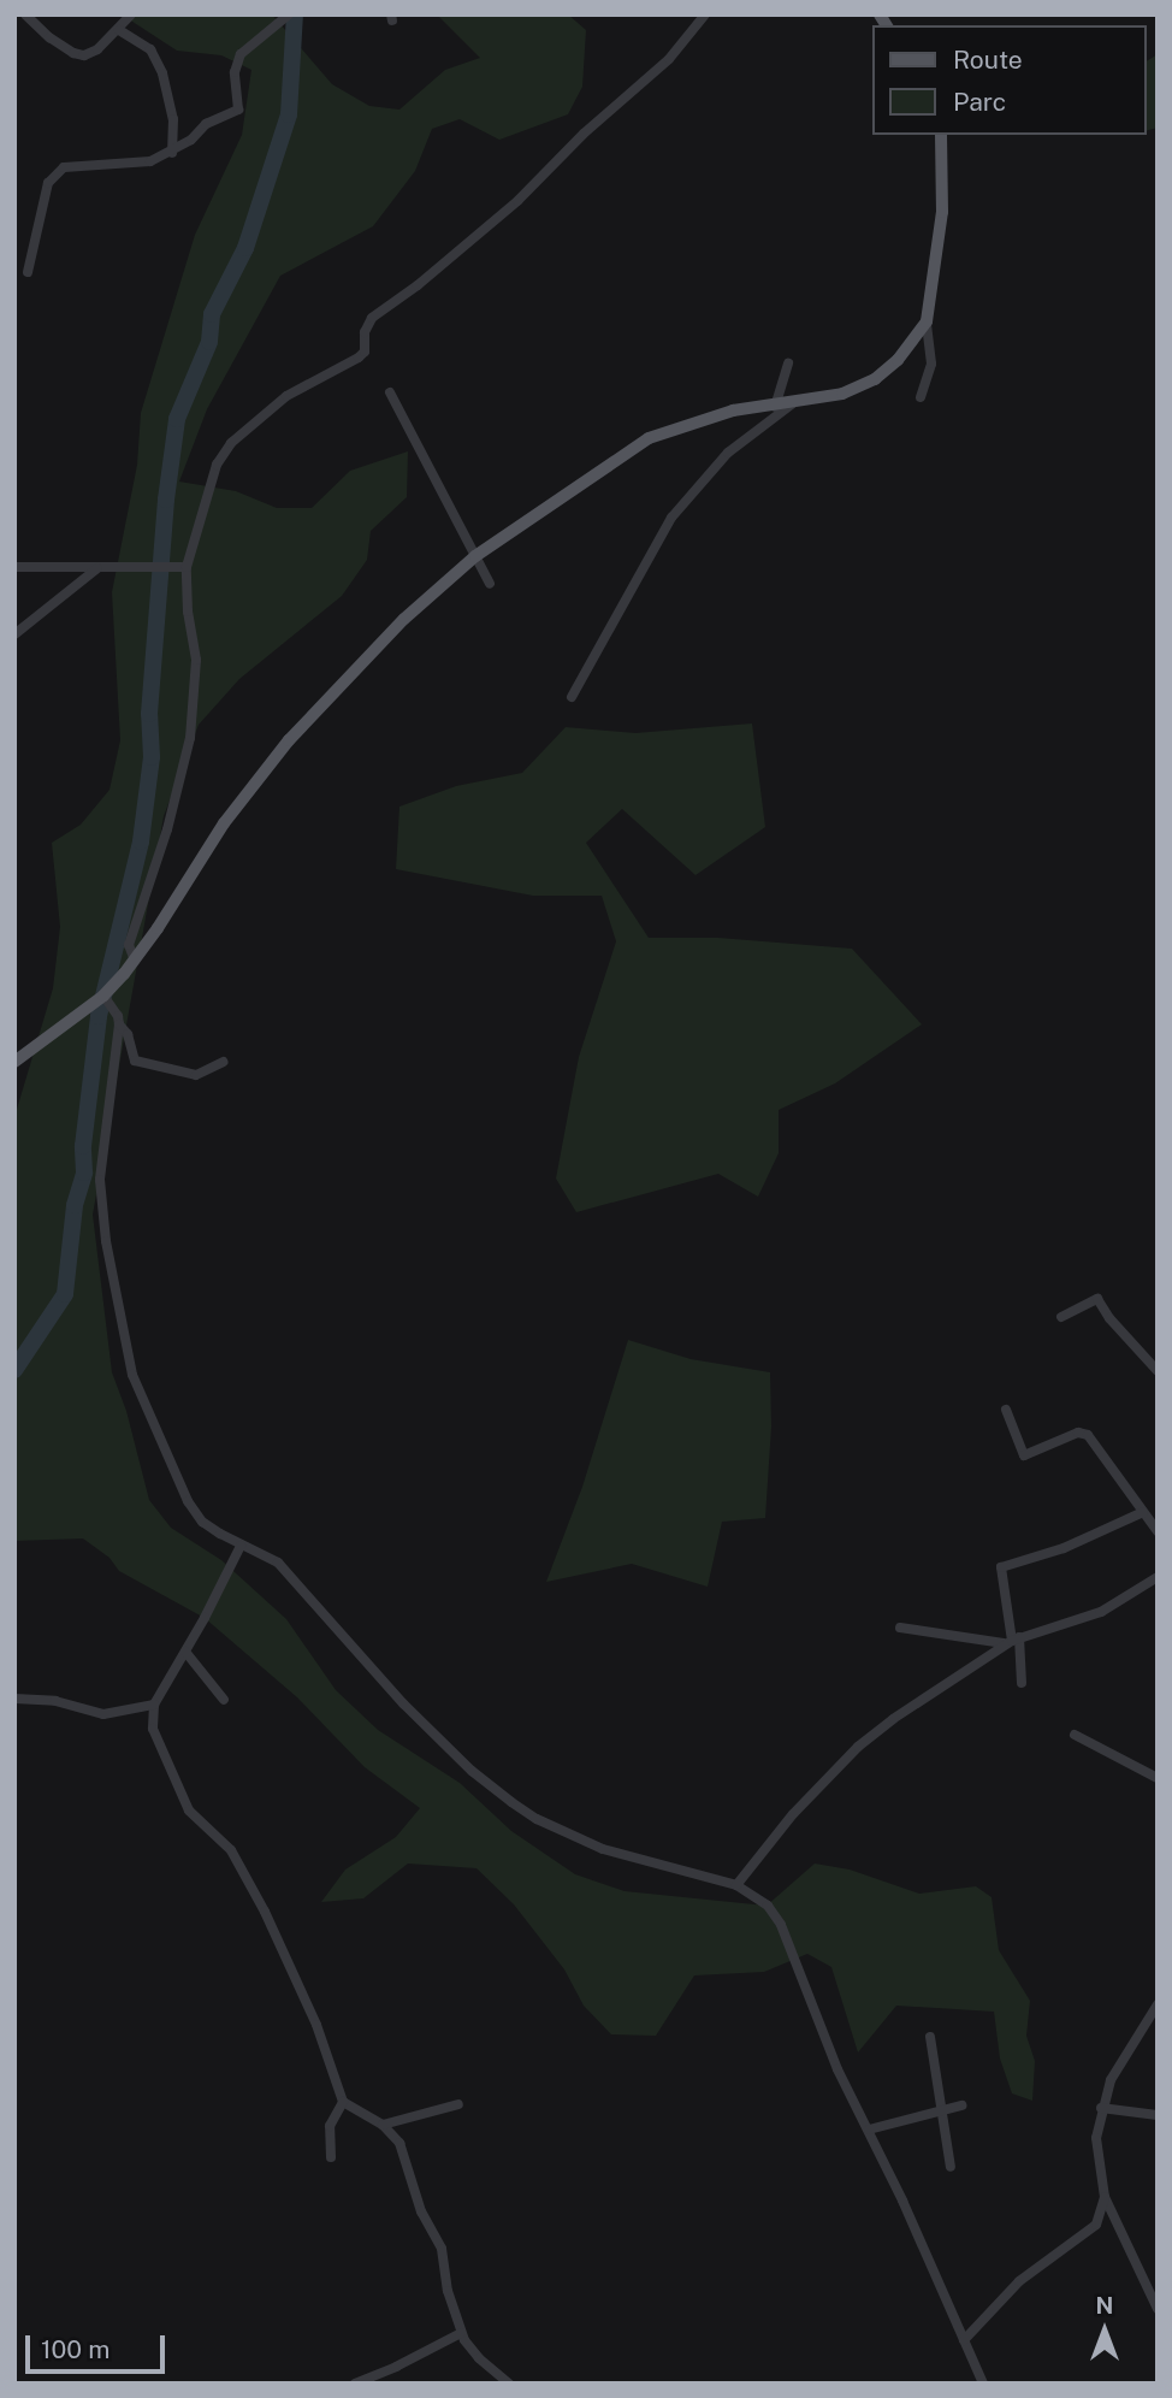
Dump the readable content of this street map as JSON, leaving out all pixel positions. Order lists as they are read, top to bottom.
{
  "legend": ["Route", "Parc"],
  "scale_bar": "100 m",
  "north": "top"
}
